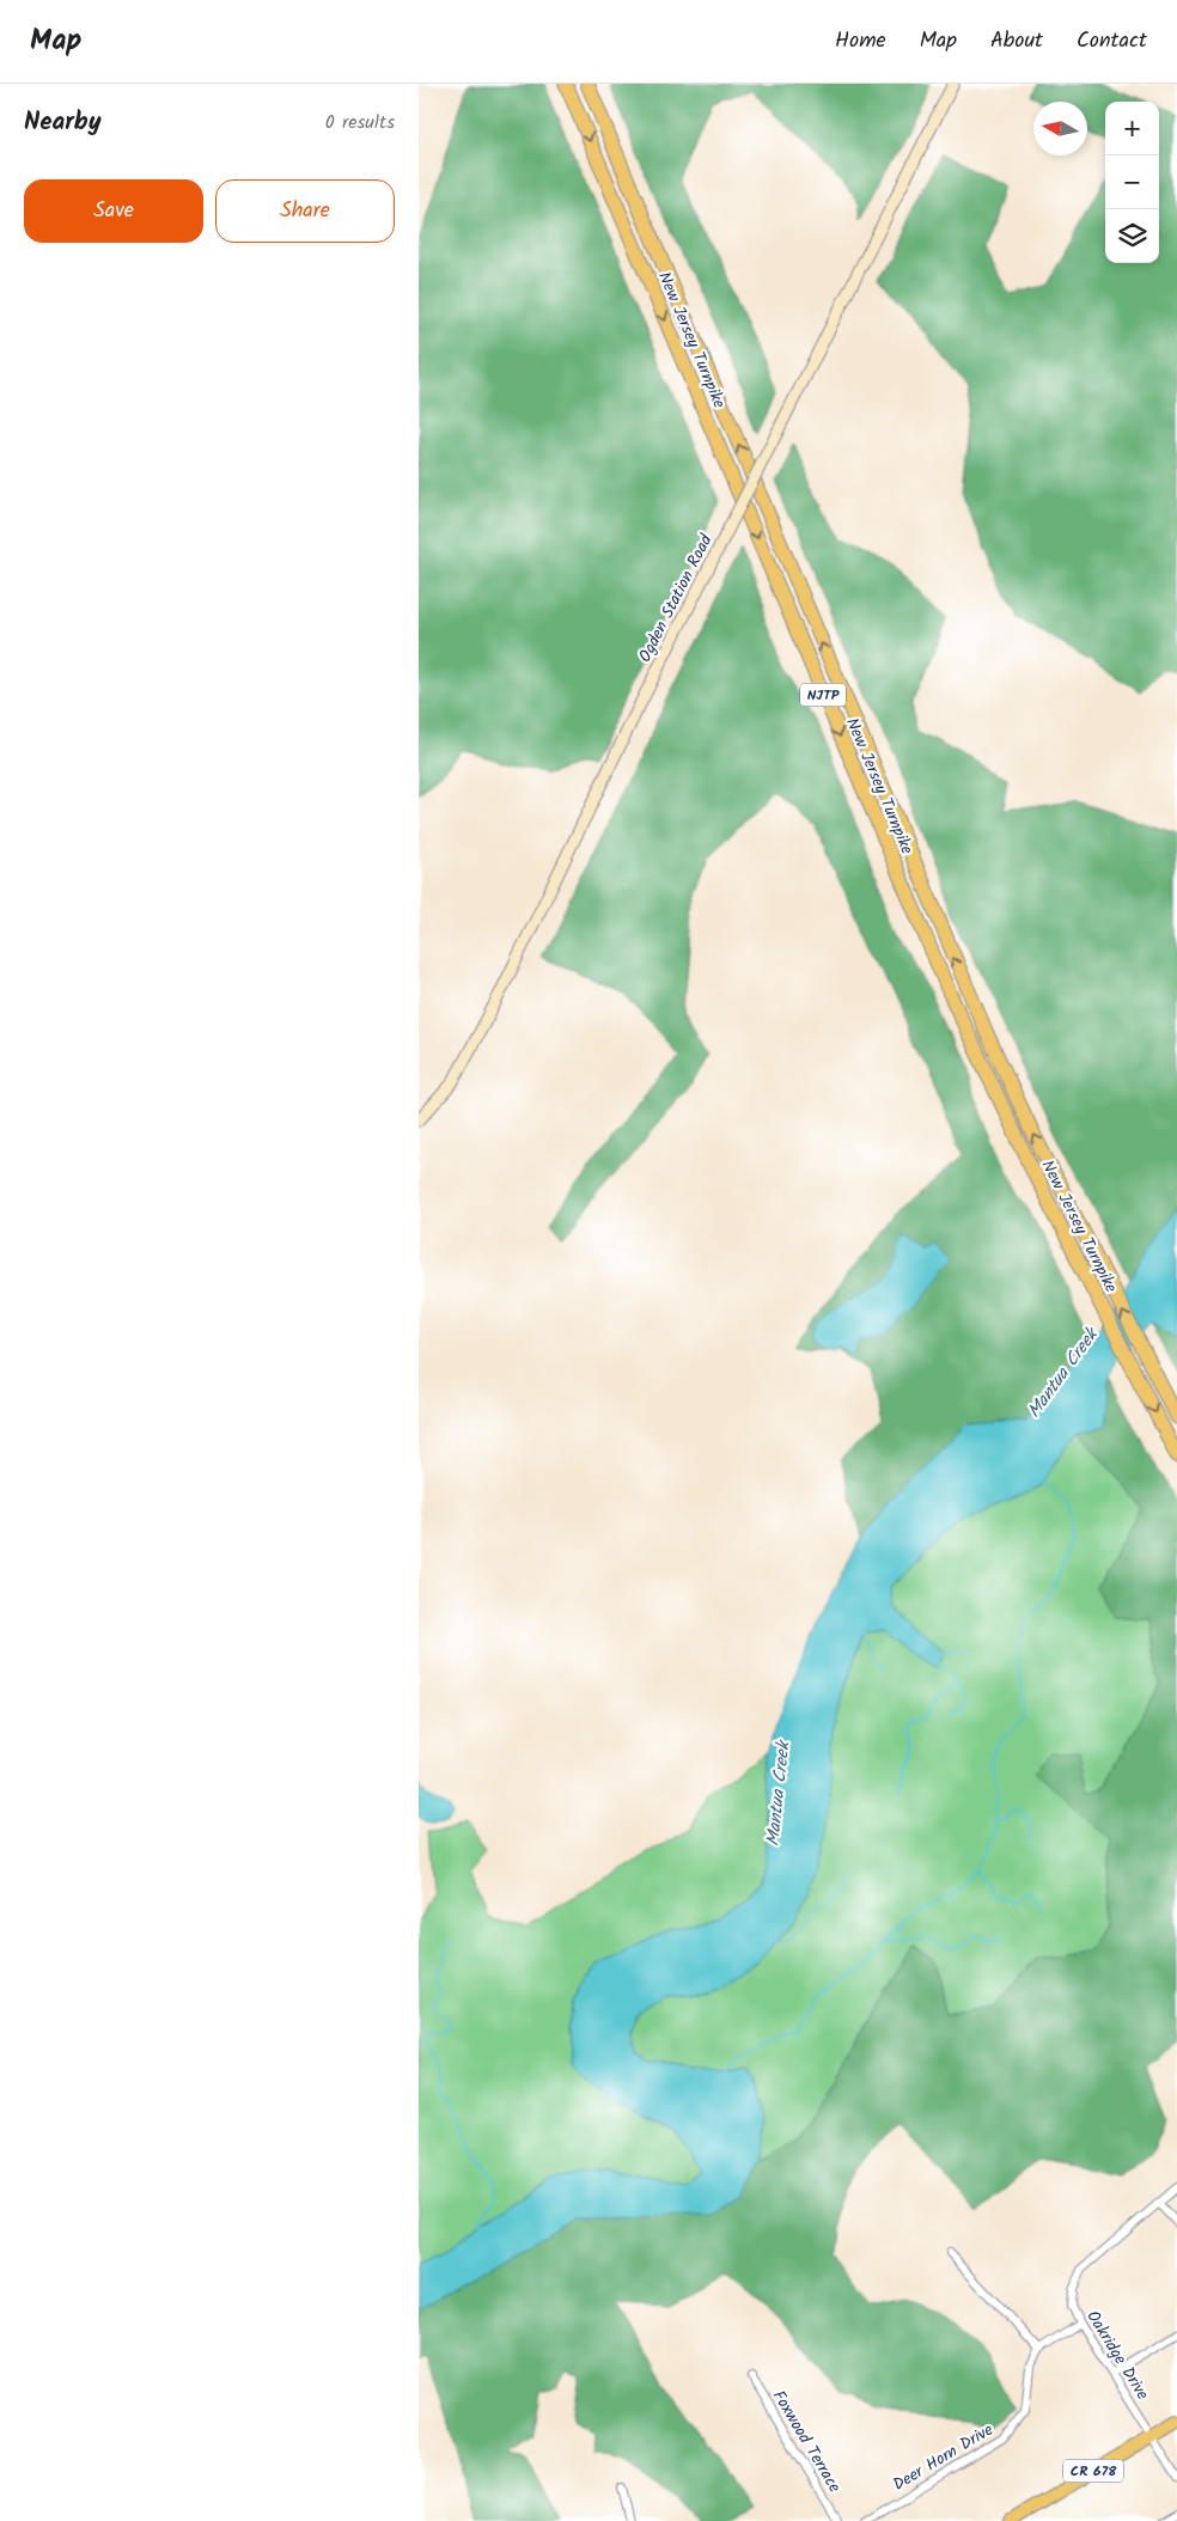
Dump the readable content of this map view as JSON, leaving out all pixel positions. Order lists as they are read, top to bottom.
{
  "streets": {
    "highway": ["New Jersey Turnpike", "NJTP"],
    "main road": ["CR 678"],
    "street": [
      "Ogden Station Road",
      "Oakridge Drive",
      "Foxwood Terrace",
      "Deer Horn Drive"
    ]
  },
  "crossings": [
    ["Oakridge Drive", "CR 678"]
  ],
  "water": ["Mantua Creek"],
  "north": "left",
  "page": {
    "header": "Map",
    "nav": [
      "Home",
      "Map",
      "About",
      "Contact"
    ],
    "heading": ["Nearby", "0 results"],
    "map_buttons": ["+", "−"],
    "buttons": ["Save", "Share"]
  }
}
